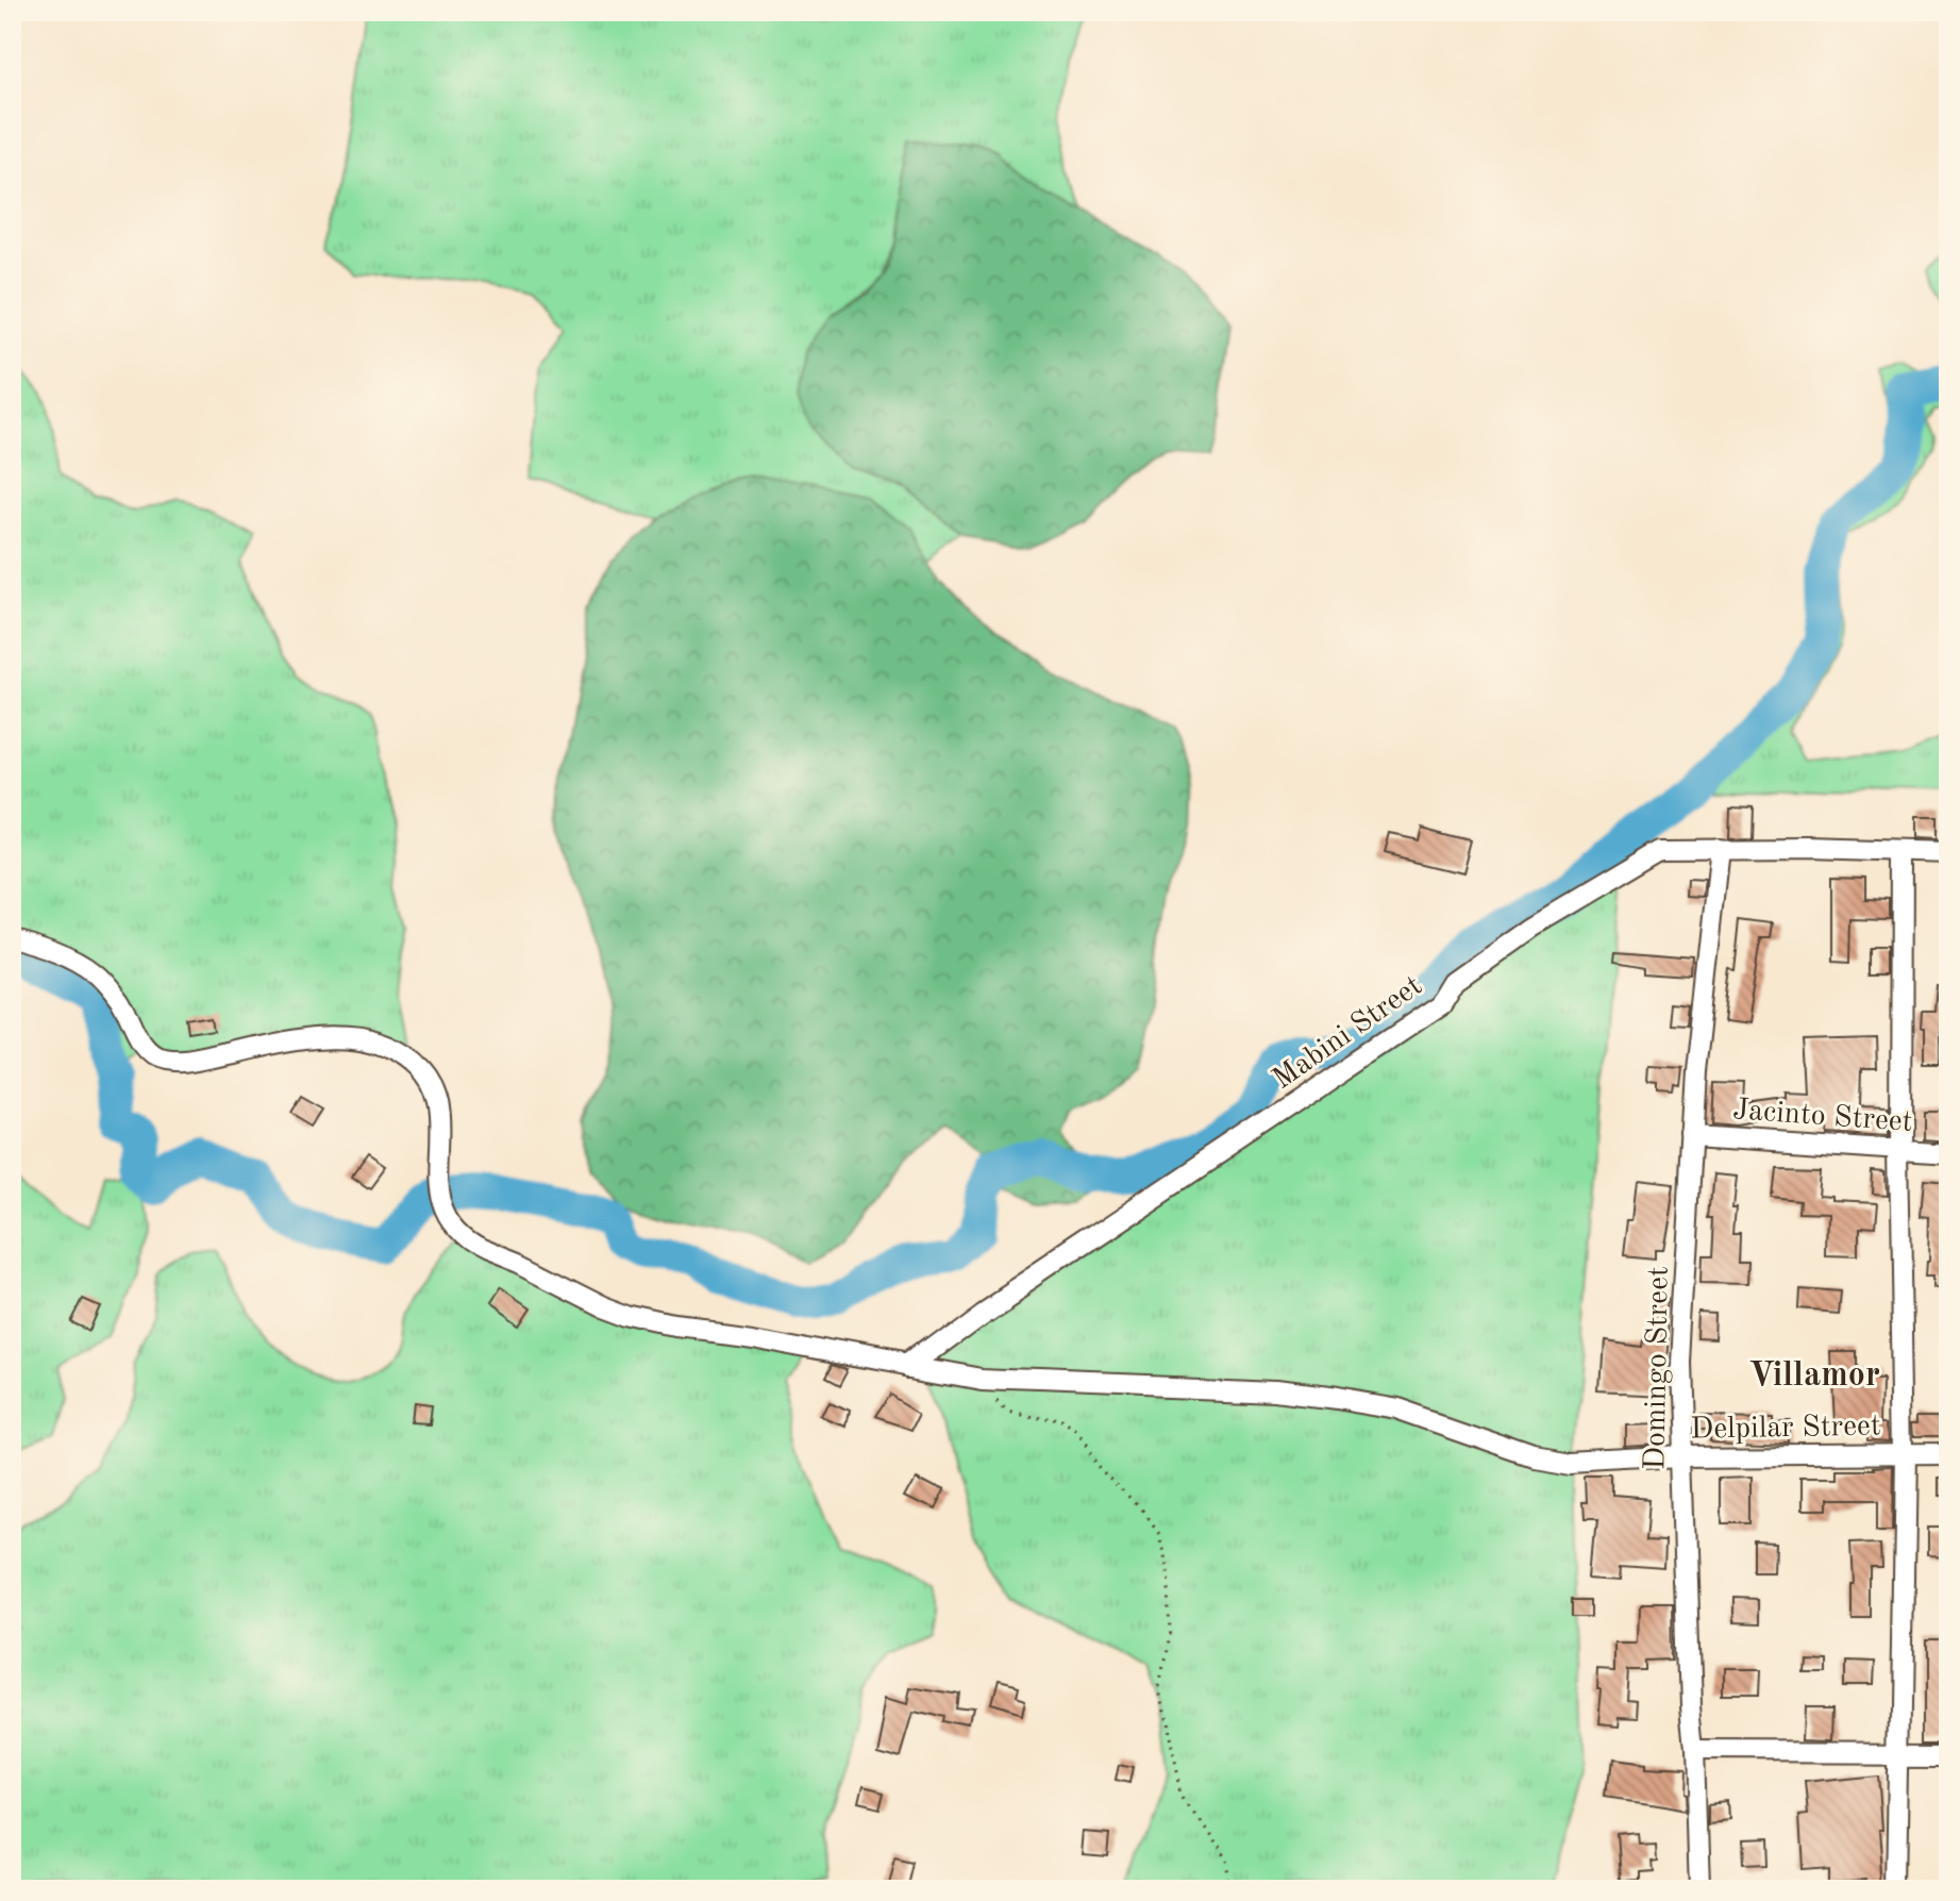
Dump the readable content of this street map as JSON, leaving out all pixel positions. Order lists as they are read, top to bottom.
{
  "streets": {
    "street": [
      "Mabini Street",
      "Jacinto Street",
      "Domingo Street",
      "Delpilar Street"
    ]
  },
  "crossings": [
    ["Mabini Street", "Domingo Street"],
    ["Mabini Street", "Delpilar Street"],
    ["Jacinto Street", "Domingo Street"],
    ["Domingo Street", "Delpilar Street"]
  ],
  "districts": ["Villamor"]
}
